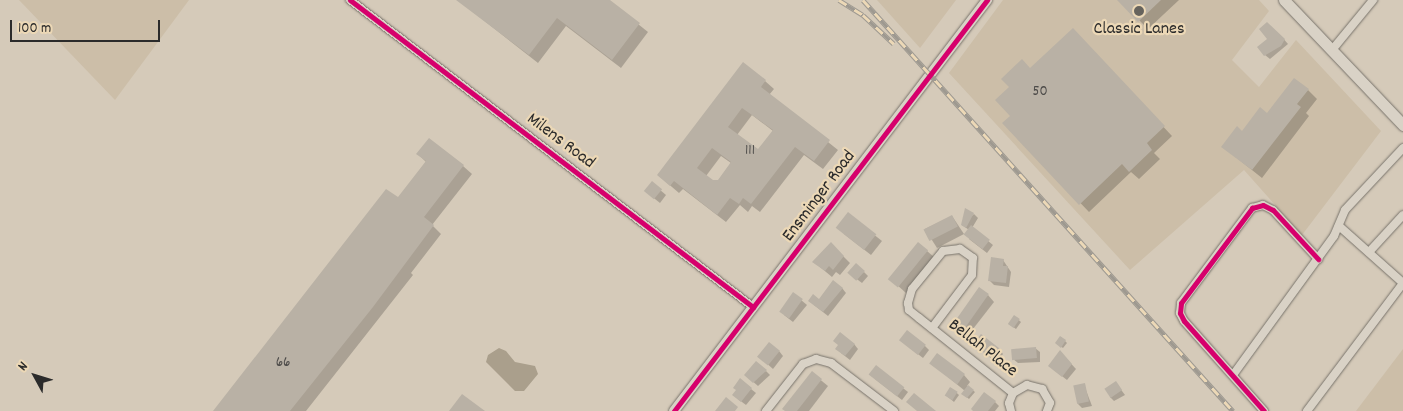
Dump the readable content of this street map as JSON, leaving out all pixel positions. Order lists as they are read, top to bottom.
{
  "streets": {
    "street": ["Milens Road", "Ensminger Road", "Bellah Place"]
  },
  "crossings": [
    ["Milens Road", "Ensminger Road"]
  ],
  "places": ["Classic Lanes"],
  "house_numbers": ["50", "111", "66"],
  "scale_bar": "100 m",
  "north": "top left"
}
